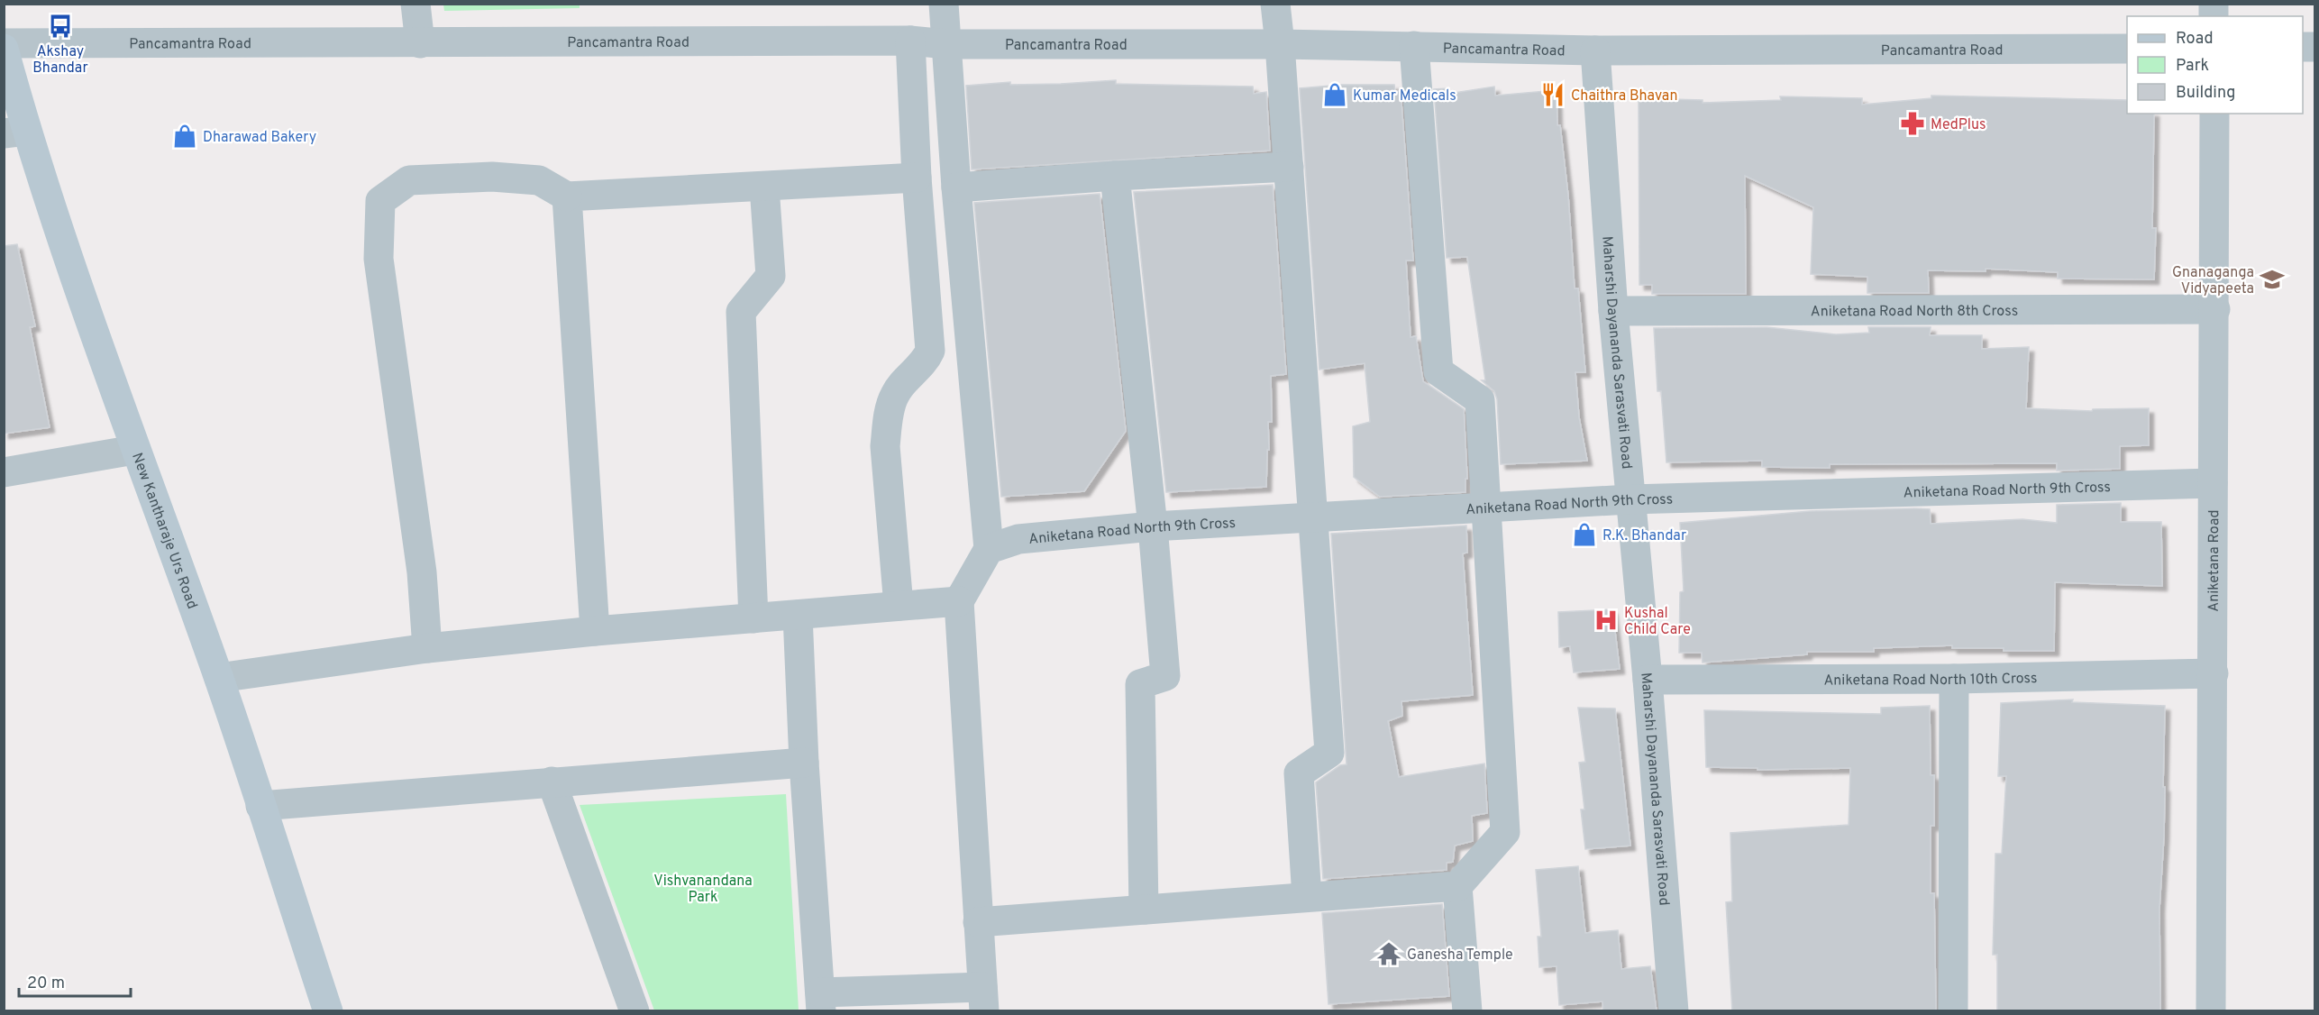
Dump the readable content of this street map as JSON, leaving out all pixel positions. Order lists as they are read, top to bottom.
{
  "streets": {
    "main road": ["New Kantharaje Urs Road"],
    "street": [
      "Pancamantra Road",
      "Aniketana Road North 8th Cross",
      "Maharshi Dayananda Sarasvati Road",
      "Aniketana Road North 9th Cross",
      "Aniketana Road",
      "Aniketana Road North 10th Cross"
    ]
  },
  "crossings": [
    ["Pancamantra Road", "Maharshi Dayananda Sarasvati Road"],
    ["Aniketana Road North 8th Cross", "Maharshi Dayananda Sarasvati Road"],
    ["Aniketana Road North 8th Cross", "Aniketana Road"],
    ["Maharshi Dayananda Sarasvati Road", "Aniketana Road North 9th Cross"],
    ["Maharshi Dayananda Sarasvati Road", "Aniketana Road North 10th Cross"],
    ["Aniketana Road North 9th Cross", "Aniketana Road"],
    ["Aniketana Road", "Aniketana Road North 10th Cross"]
  ],
  "parks": ["Vishvanandana Park"],
  "places": {
    "bus stop": ["Akshay Bhandar"],
    "shop": ["Kumar Medicals", "Dharawad Bakery", "R.K. Bhandar"],
    "restaurant": ["Chaithra Bhavan"],
    "pharmacy": ["MedPlus"],
    "school or university": ["Gnanaganga Vidyapeeta"],
    "hospital": ["Kushal Child Care"],
    "temple": ["Ganesha Temple"]
  },
  "legend": ["Road", "Park", "Building"],
  "scale_bar": "20 m"
}
